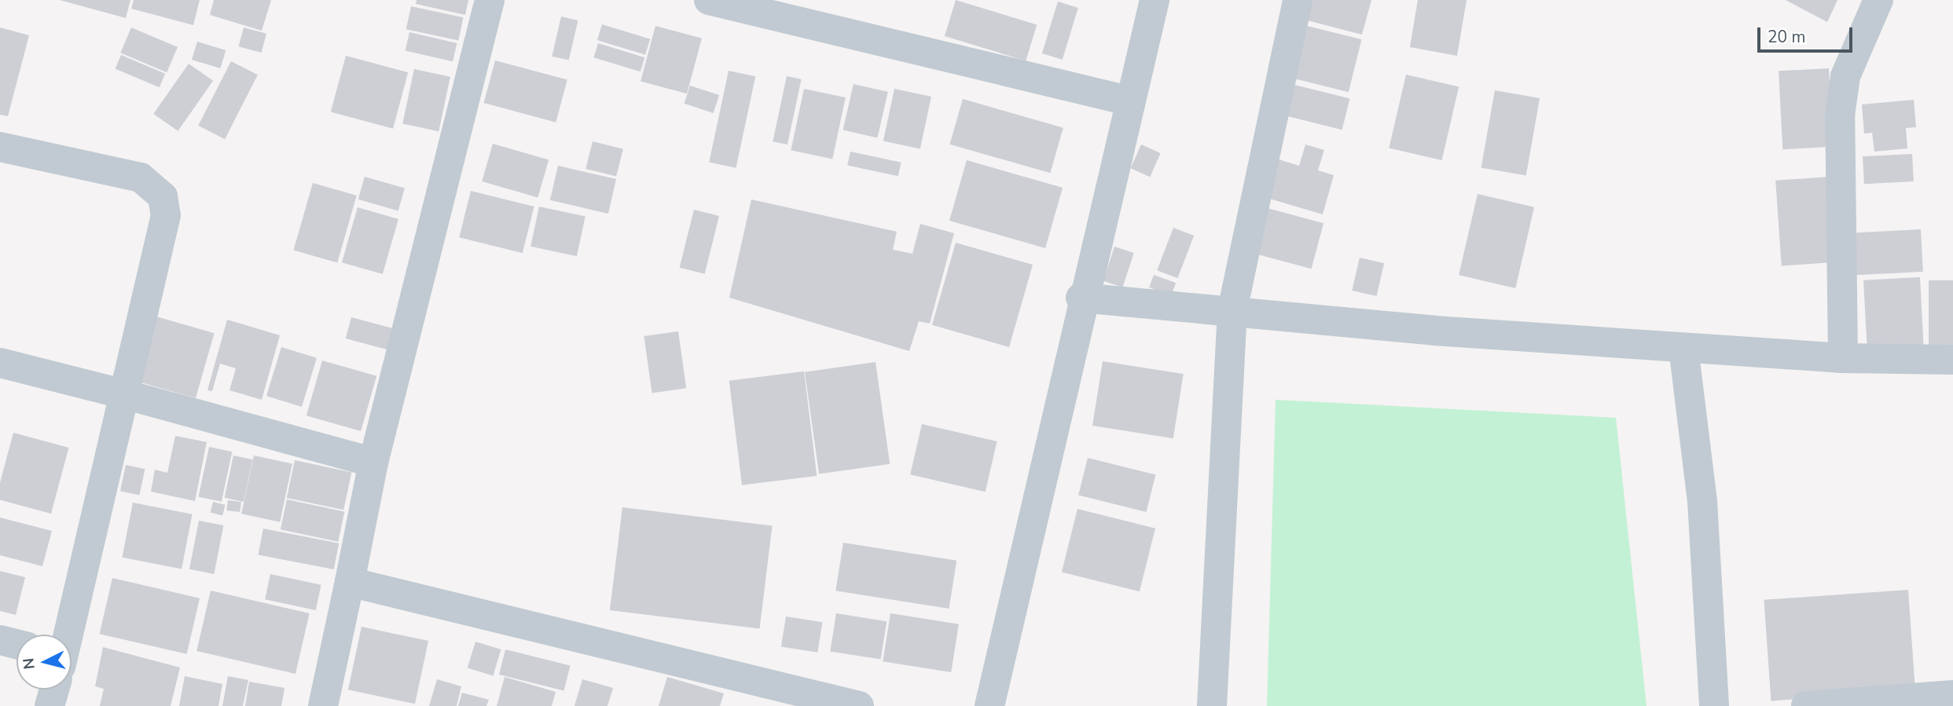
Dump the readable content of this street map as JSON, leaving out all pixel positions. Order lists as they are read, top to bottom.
{
  "scale_bar": "20 m",
  "north": "left"
}
